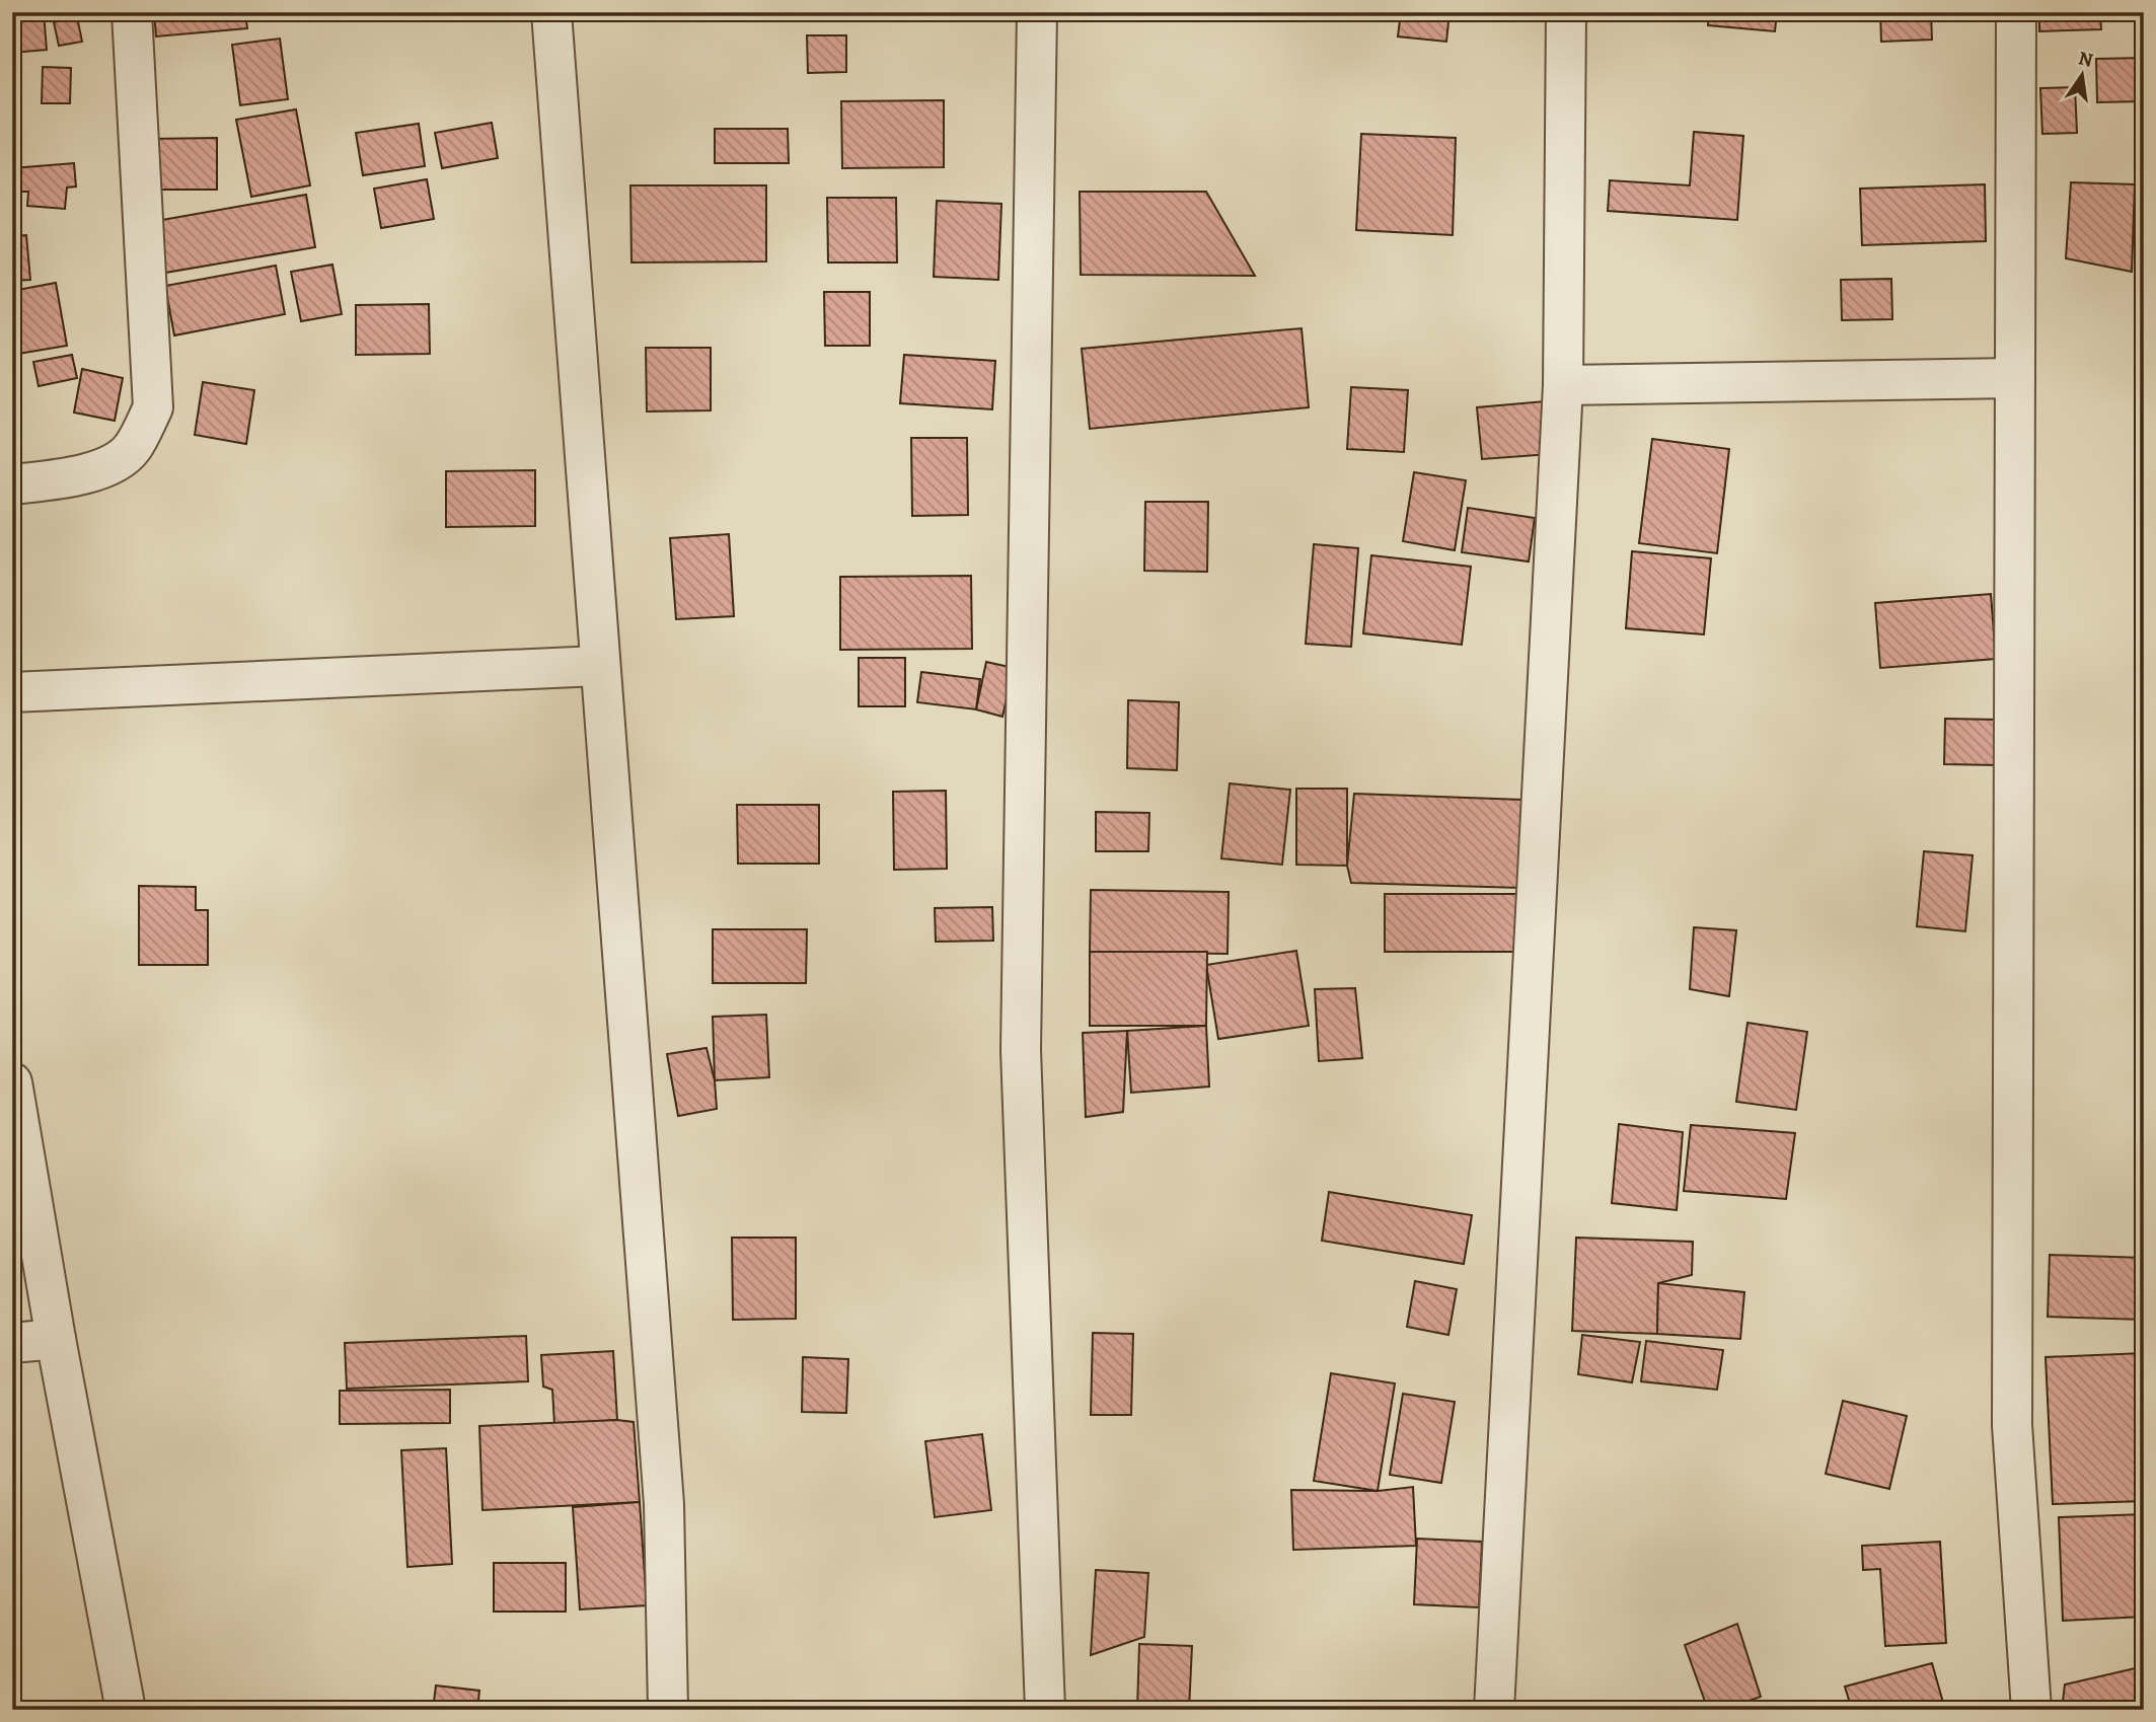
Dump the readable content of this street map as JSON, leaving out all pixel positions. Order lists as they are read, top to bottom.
{
  "north": "top"
}
